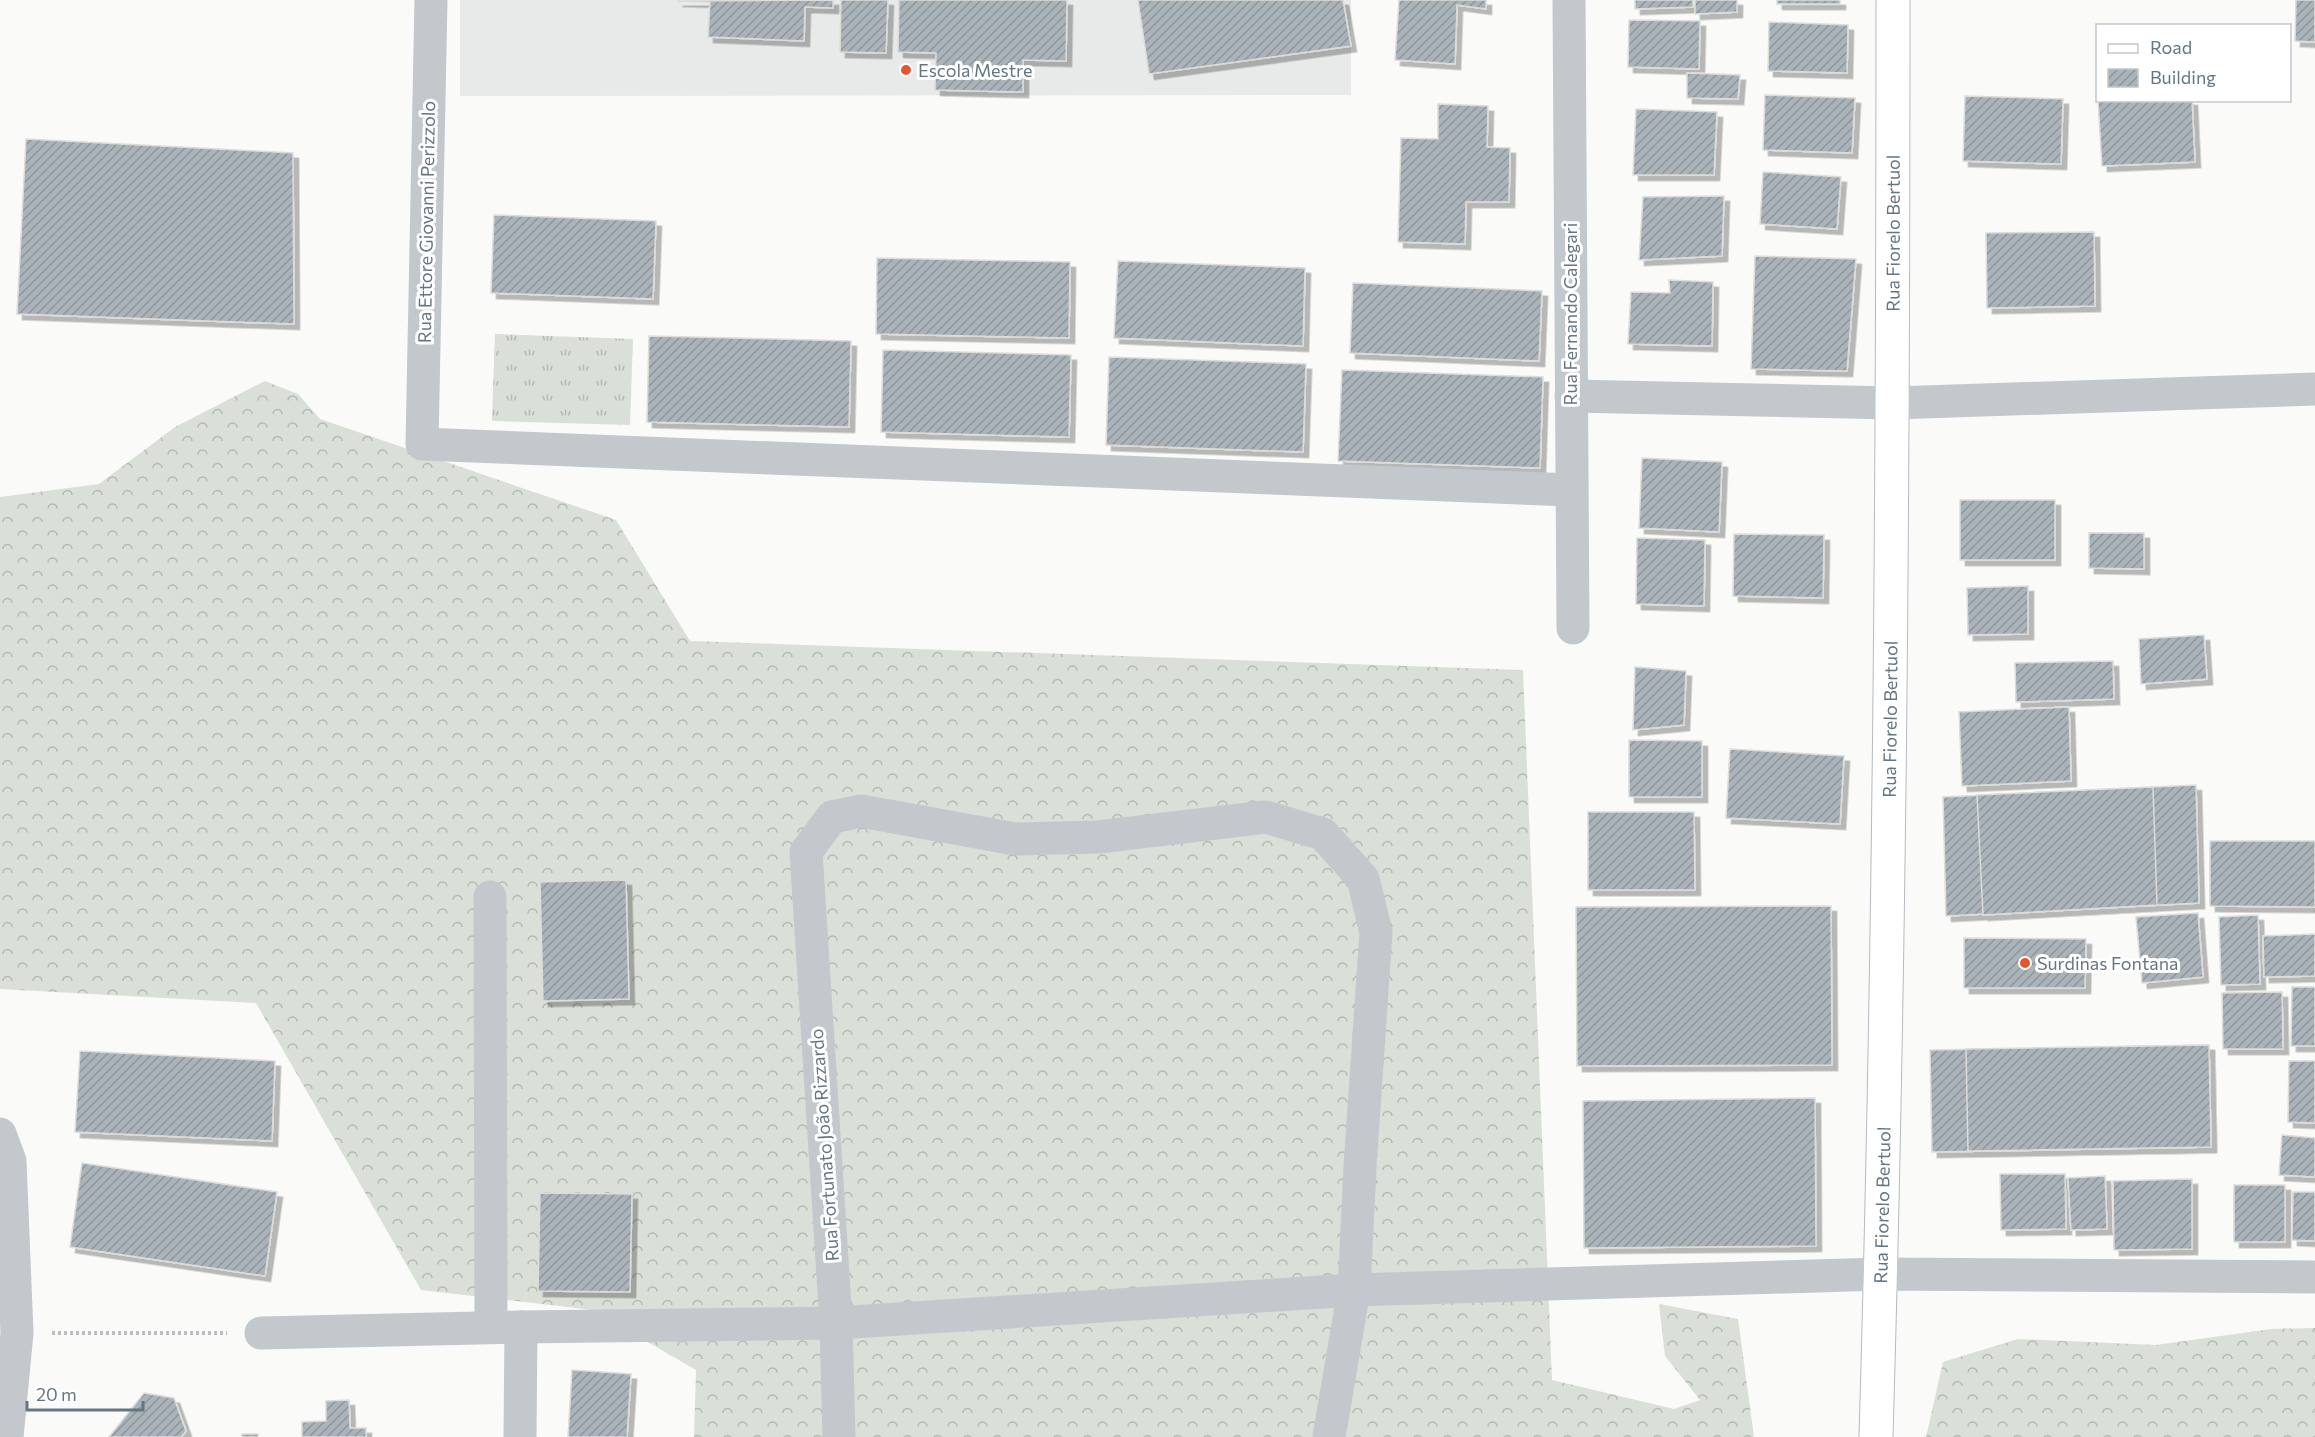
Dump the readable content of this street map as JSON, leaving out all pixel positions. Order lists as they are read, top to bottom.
{
  "streets": {
    "main road": ["Rua Fiorelo Bertuol"],
    "street": ["Rua Ettore Giovanni Perizzolo", "Rua Fernando Calegari", "Rua Fortunato João Rizzardo"]
  },
  "crossings": [
    ["Rua Ettore Giovanni Perizzolo", "Rua Fernando Calegari"]
  ],
  "places": ["Escola Mestre", "Surdinas Fontana"],
  "legend": ["Road", "Building"],
  "scale_bar": "20 m"
}
